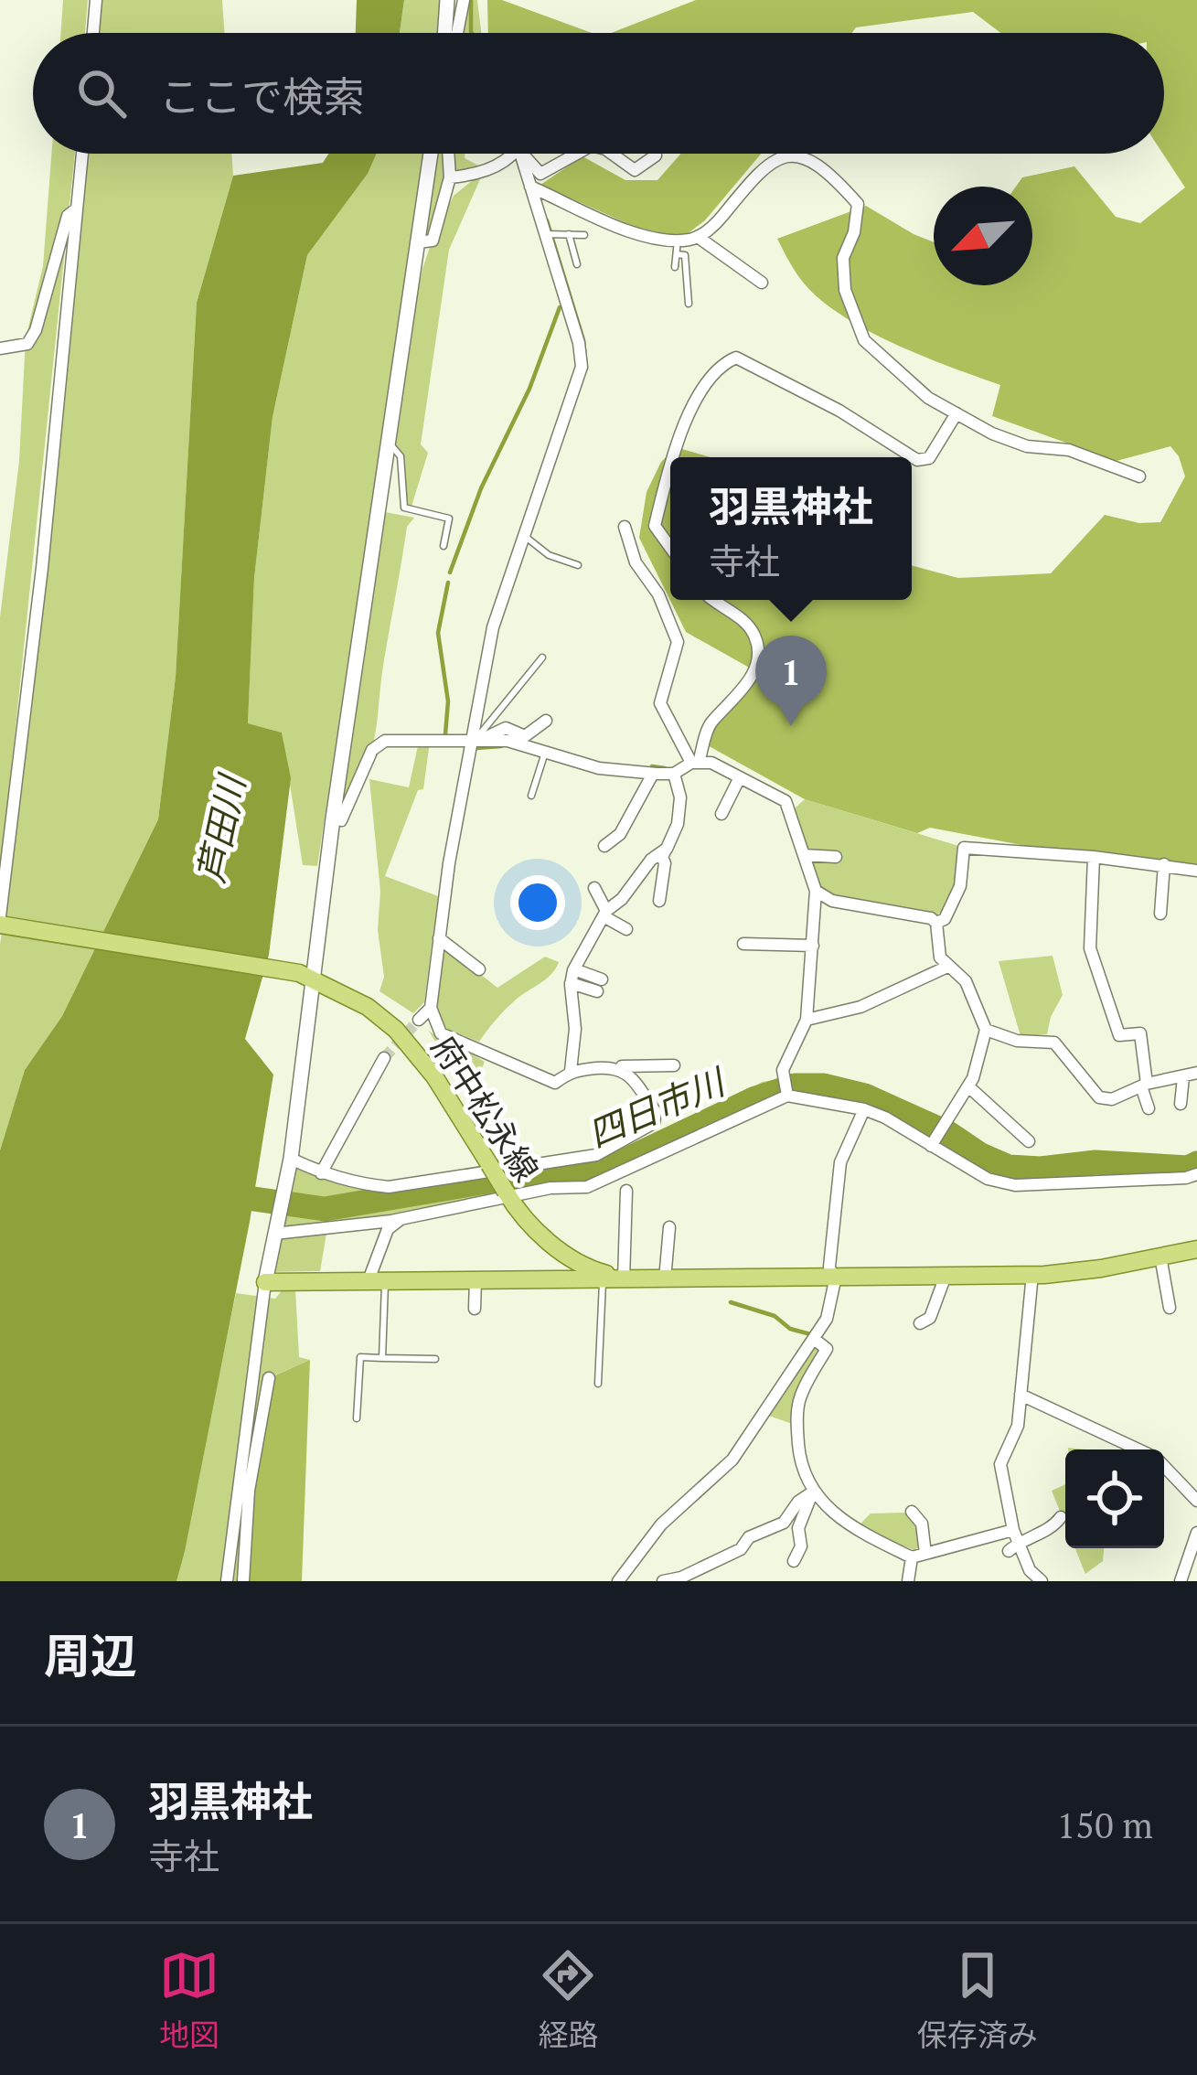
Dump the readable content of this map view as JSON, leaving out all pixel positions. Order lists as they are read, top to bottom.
{
  "streets": {
    "main road": ["府中松永線"]
  },
  "water": ["芦田川", "四日市川"],
  "north": "bottom left",
  "page": {
    "search": "ここで検索",
    "popup": ["羽黒神社", "寺社"],
    "pins": "1",
    "heading": "周辺",
    "list": [
      {
        "mark": "1",
        "name": "羽黒神社",
        "note": "寺社",
        "value": "150 m"
      }
    ],
    "nav": ["地図", "経路", "保存済み"]
  }
}
